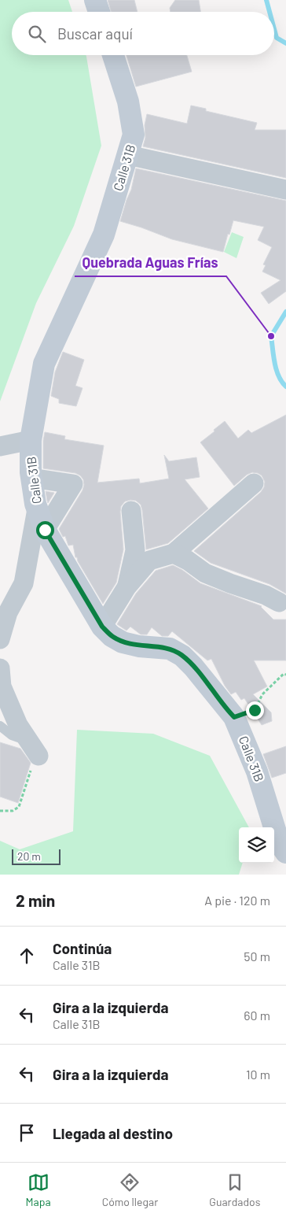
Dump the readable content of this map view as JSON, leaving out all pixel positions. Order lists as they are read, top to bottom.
{
  "streets": {
    "street": ["Calle 31B"]
  },
  "places": ["Quebrada Aguas Frías"],
  "scale_bar": "20 m",
  "page": {
    "search": "Buscar aquí",
    "scale": "20 m",
    "heading": ["2 min", "A pie · 120 m"],
    "list": [
      ["Continúa", "Calle 31B", "50 m"],
      ["Gira a la izquierda", "Calle 31B", "60 m"],
      ["Gira a la izquierda", "10 m"],
      "Llegada al destino"
    ],
    "nav": ["Mapa", "Cómo llegar", "Guardados"]
  }
}
